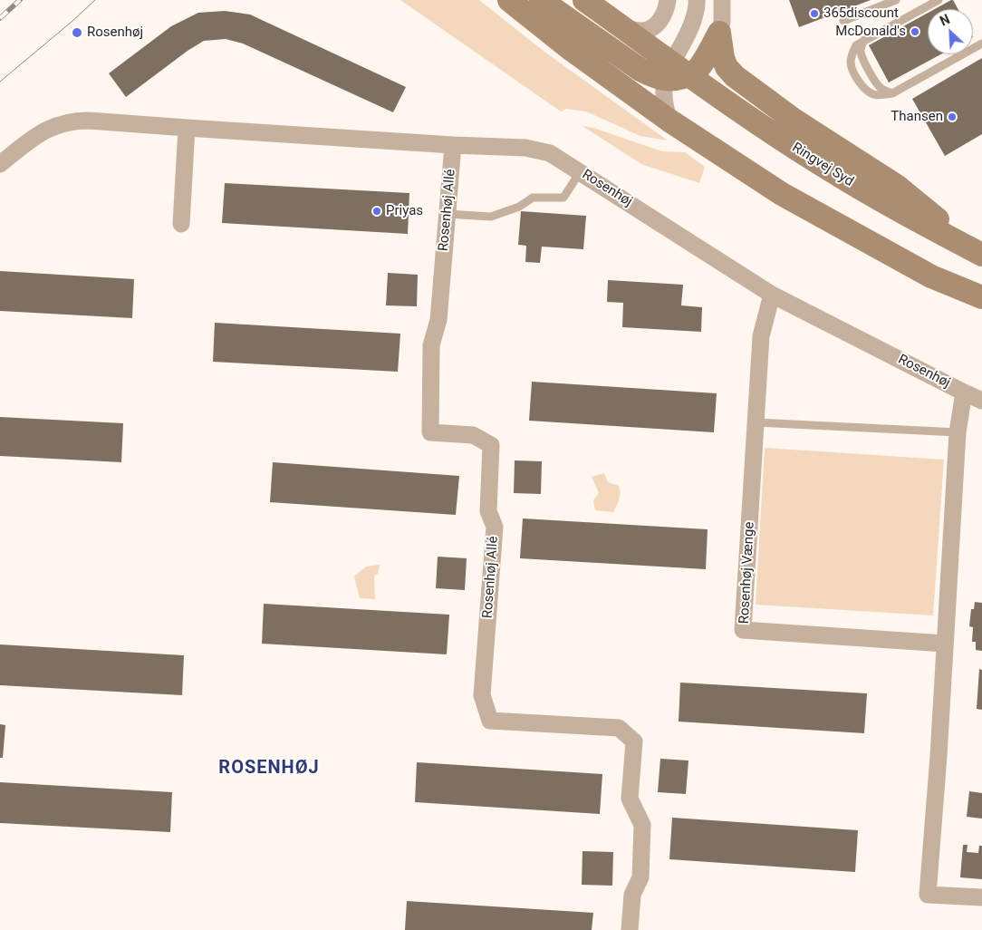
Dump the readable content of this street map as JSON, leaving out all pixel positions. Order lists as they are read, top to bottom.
{
  "streets": {
    "main road": ["Ringvej Syd"],
    "street": ["Rosenhøj", "Rosenhøj Allé", "Rosenhøj Vænge"]
  },
  "crossings": [
    ["Rosenhøj", "Rosenhøj Allé"],
    ["Rosenhøj", "Rosenhøj Vænge"]
  ],
  "districts": ["ROSENHØJ"],
  "places": [
    "365discount",
    "McDonald's",
    "Rosenhøj",
    "Thansen",
    "Priyas"
  ],
  "north": "top left"
}
